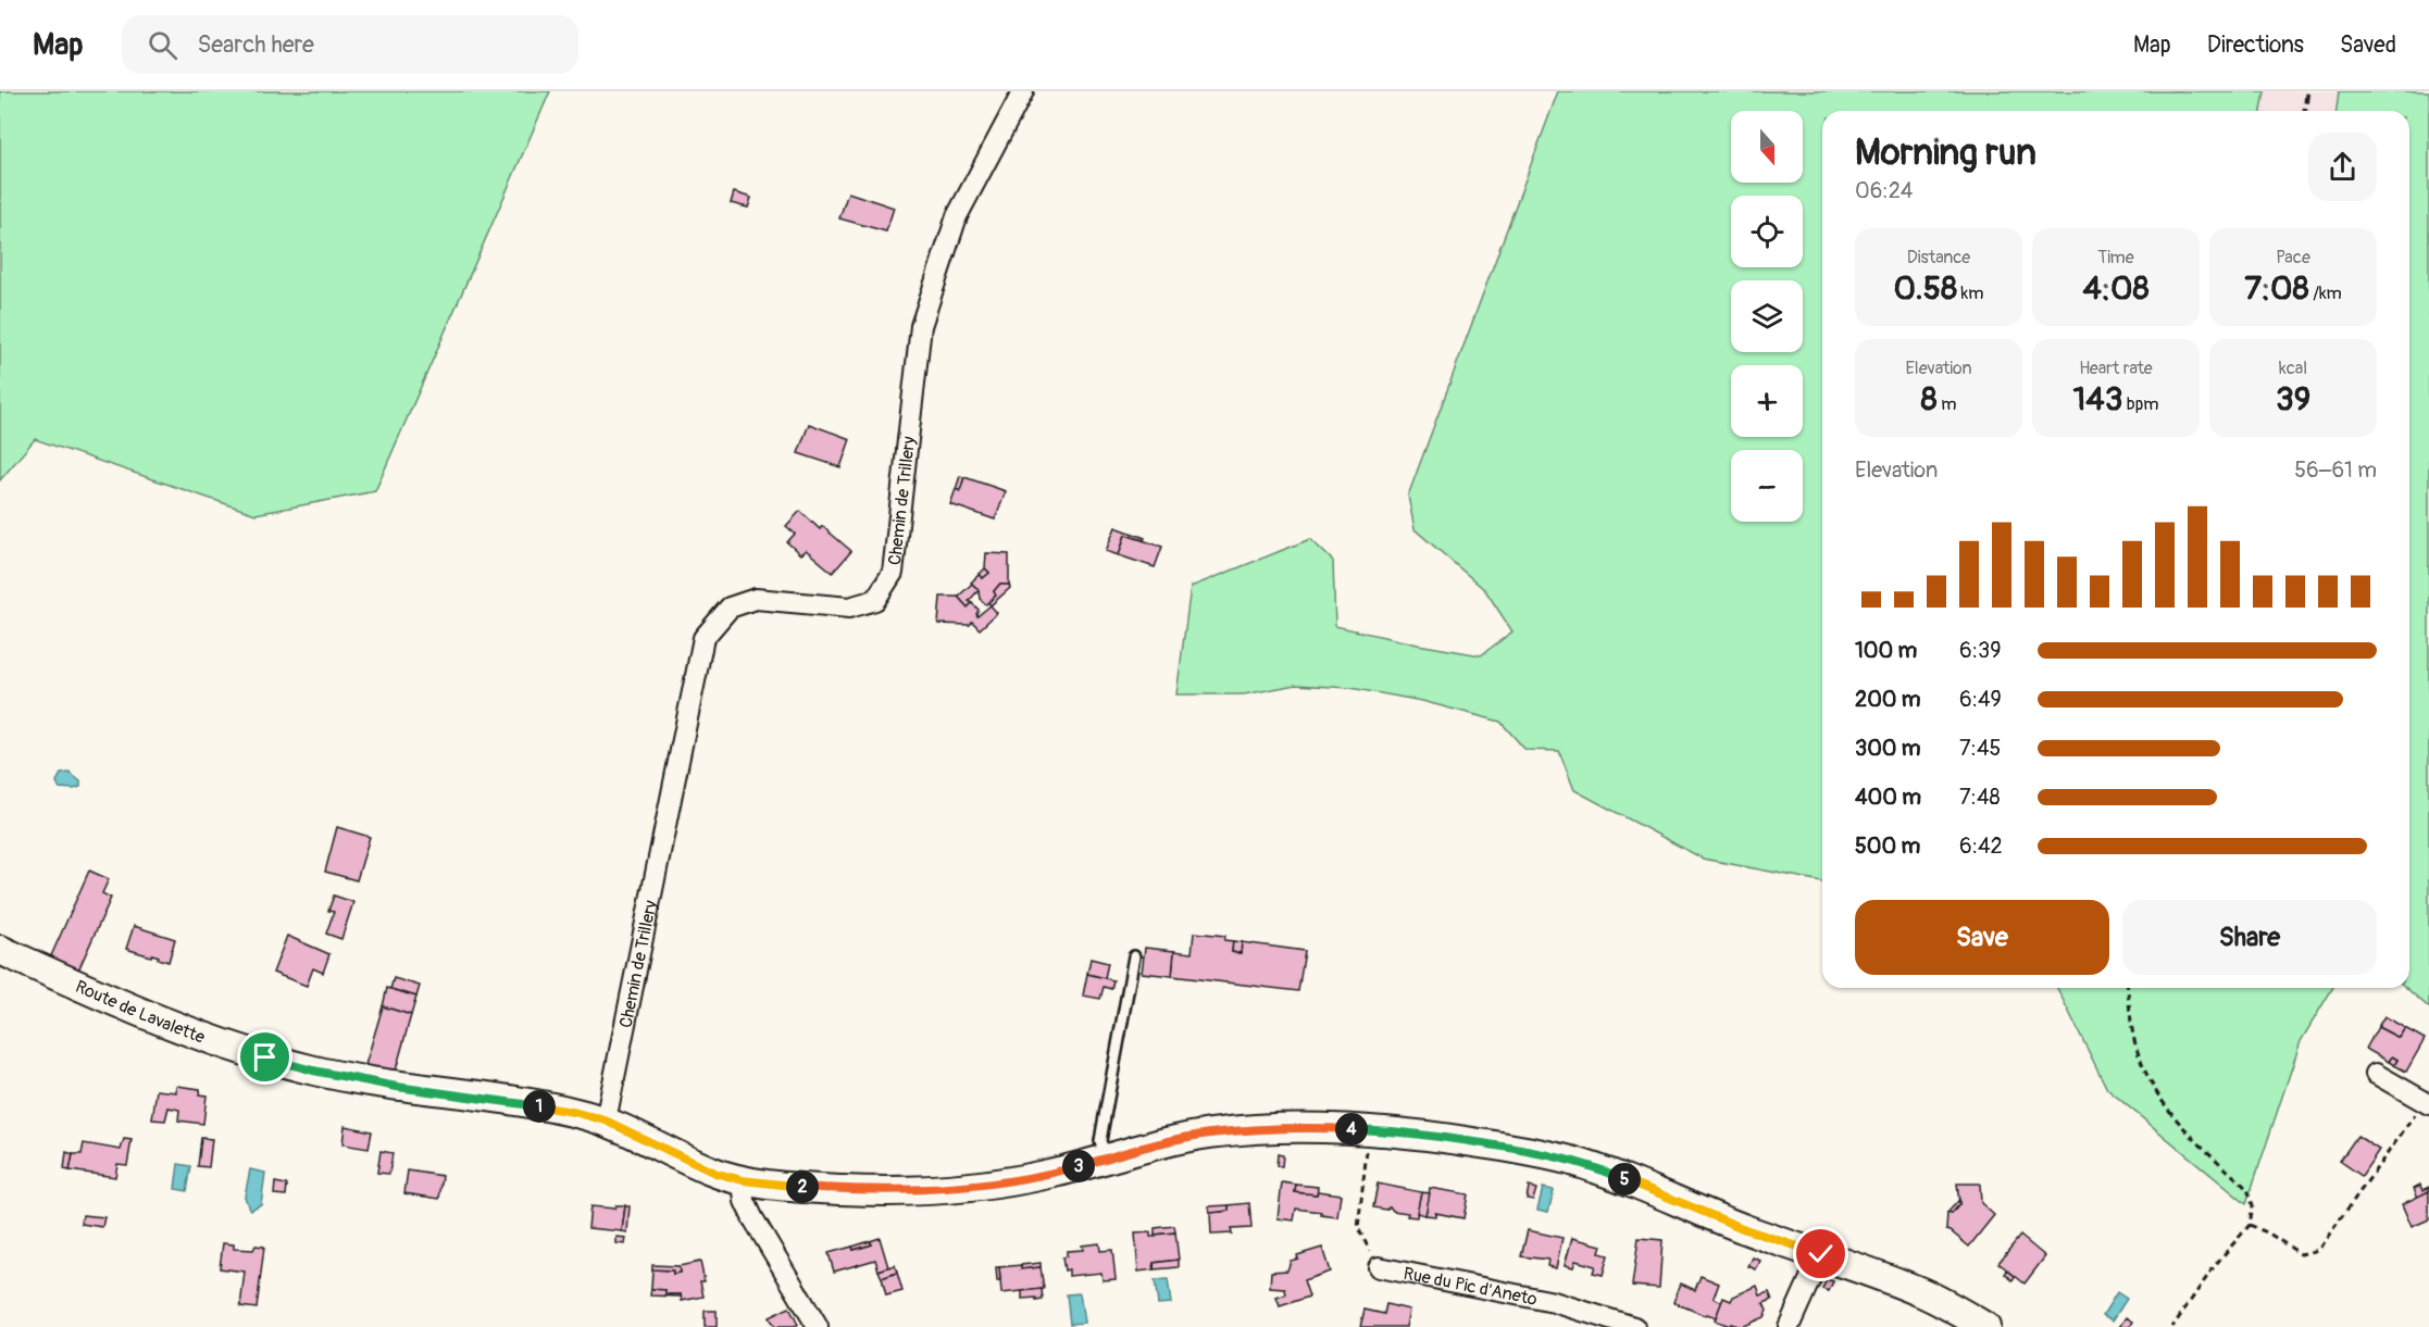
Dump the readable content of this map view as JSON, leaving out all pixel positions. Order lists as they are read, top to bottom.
{
  "streets": {
    "street": ["Chemin de Trillery", "Route de Lavalette", "Rue du Pic d'Aneto"]
  },
  "crossings": [
    ["Chemin de Trillery", "Route de Lavalette"]
  ],
  "north": "bottom",
  "page": {
    "header": "Map",
    "search": "Search here",
    "nav": ["Map", "Directions", "Saved"],
    "map_buttons": ["+", "−"],
    "heading": ["Morning run", "06:24"],
    "stats": [
      ["Distance", "0.58 km"],
      ["Time", "4:08"],
      ["Pace", "7:08 /km"],
      ["Elevation", "8 m"],
      ["Heart rate", "143 bpm"],
      ["kcal", "39"]
    ],
    "chart": ["Elevation", "56–61 m"],
    "list": [
      {
        "name": "100 m",
        "note": "6:39"
      },
      {
        "name": "200 m",
        "note": "6:49"
      },
      {
        "name": "300 m",
        "note": "7:45"
      },
      {
        "name": "400 m",
        "note": "7:48"
      },
      {
        "name": "500 m",
        "note": "6:42"
      }
    ],
    "buttons": ["Save", "Share"],
    "pins": [
      "1",
      "4",
      "3",
      "5",
      "2"
    ]
  }
}
